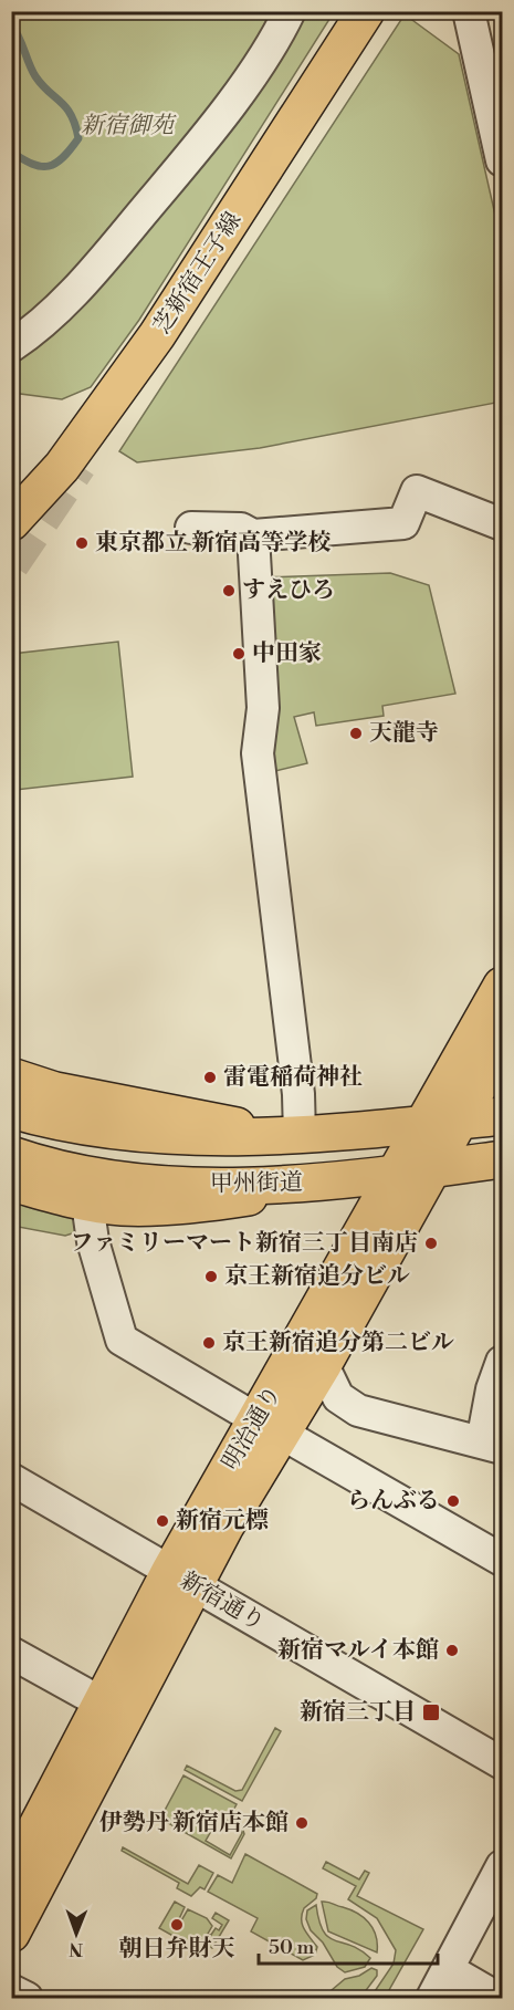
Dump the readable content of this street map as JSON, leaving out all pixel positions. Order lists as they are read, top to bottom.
{
  "streets": {
    "main road": ["芝新宿王子線", "甲州街道", "明治通り"],
    "street": ["新宿通り"]
  },
  "crossings": [
    ["甲州街道", "明治通り"],
    ["明治通り", "新宿通り"]
  ],
  "parks": ["新宿御苑"],
  "places": {
    "other": [
      "東京都立 新宿高等学校",
      "すえひろ",
      "中田家",
      "天龍寺",
      "雷電稲荷神社",
      "ファミリーマート新宿三丁目南店",
      "京王新宿追分ビル",
      "京王新宿追分第二ビル",
      "らんぶる",
      "新宿元標",
      "新宿マルイ本館",
      "伊勢丹 新宿店本館",
      "朝日弁財天"
    ],
    "transit": ["新宿三丁目"]
  },
  "scale_bar": "50 m",
  "north": "bottom"
}
